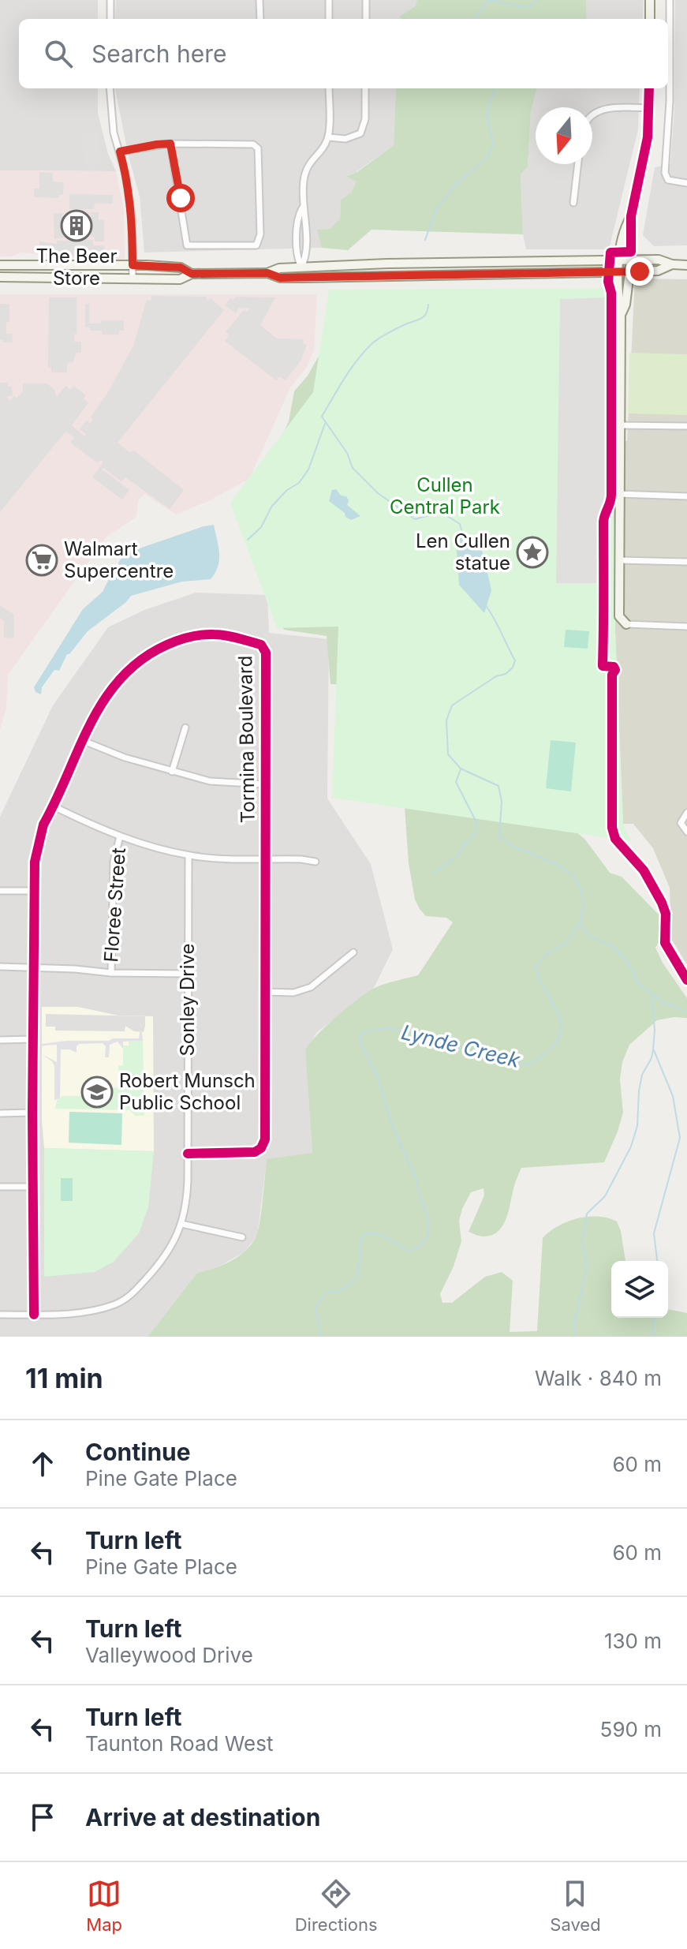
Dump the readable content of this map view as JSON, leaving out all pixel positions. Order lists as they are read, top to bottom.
{
  "streets": {
    "street": ["Tormina Boulevard", "Floree Street", "Sonley Drive"]
  },
  "crossings": [
    ["Tormina Boulevard", "Sonley Drive"]
  ],
  "water": ["Lynde Creek"],
  "parks": ["Cullen Central Park"],
  "places": {
    "building": ["The Beer Store"],
    "place": ["Len Cullen statue"],
    "supermarket": ["Walmart Supercentre"],
    "school or university": ["Robert Munsch Public School"]
  },
  "north": "bottom",
  "page": {
    "search": "Search here",
    "heading": ["11 min", "Walk · 840 m"],
    "list": [
      ["Continue", "Pine Gate Place", "60 m"],
      ["Turn left", "Pine Gate Place", "60 m"],
      ["Turn left", "Valleywood Drive", "130 m"],
      ["Turn left", "Taunton Road West", "590 m"],
      "Arrive at destination"
    ],
    "nav": ["Map", "Directions", "Saved"]
  }
}
